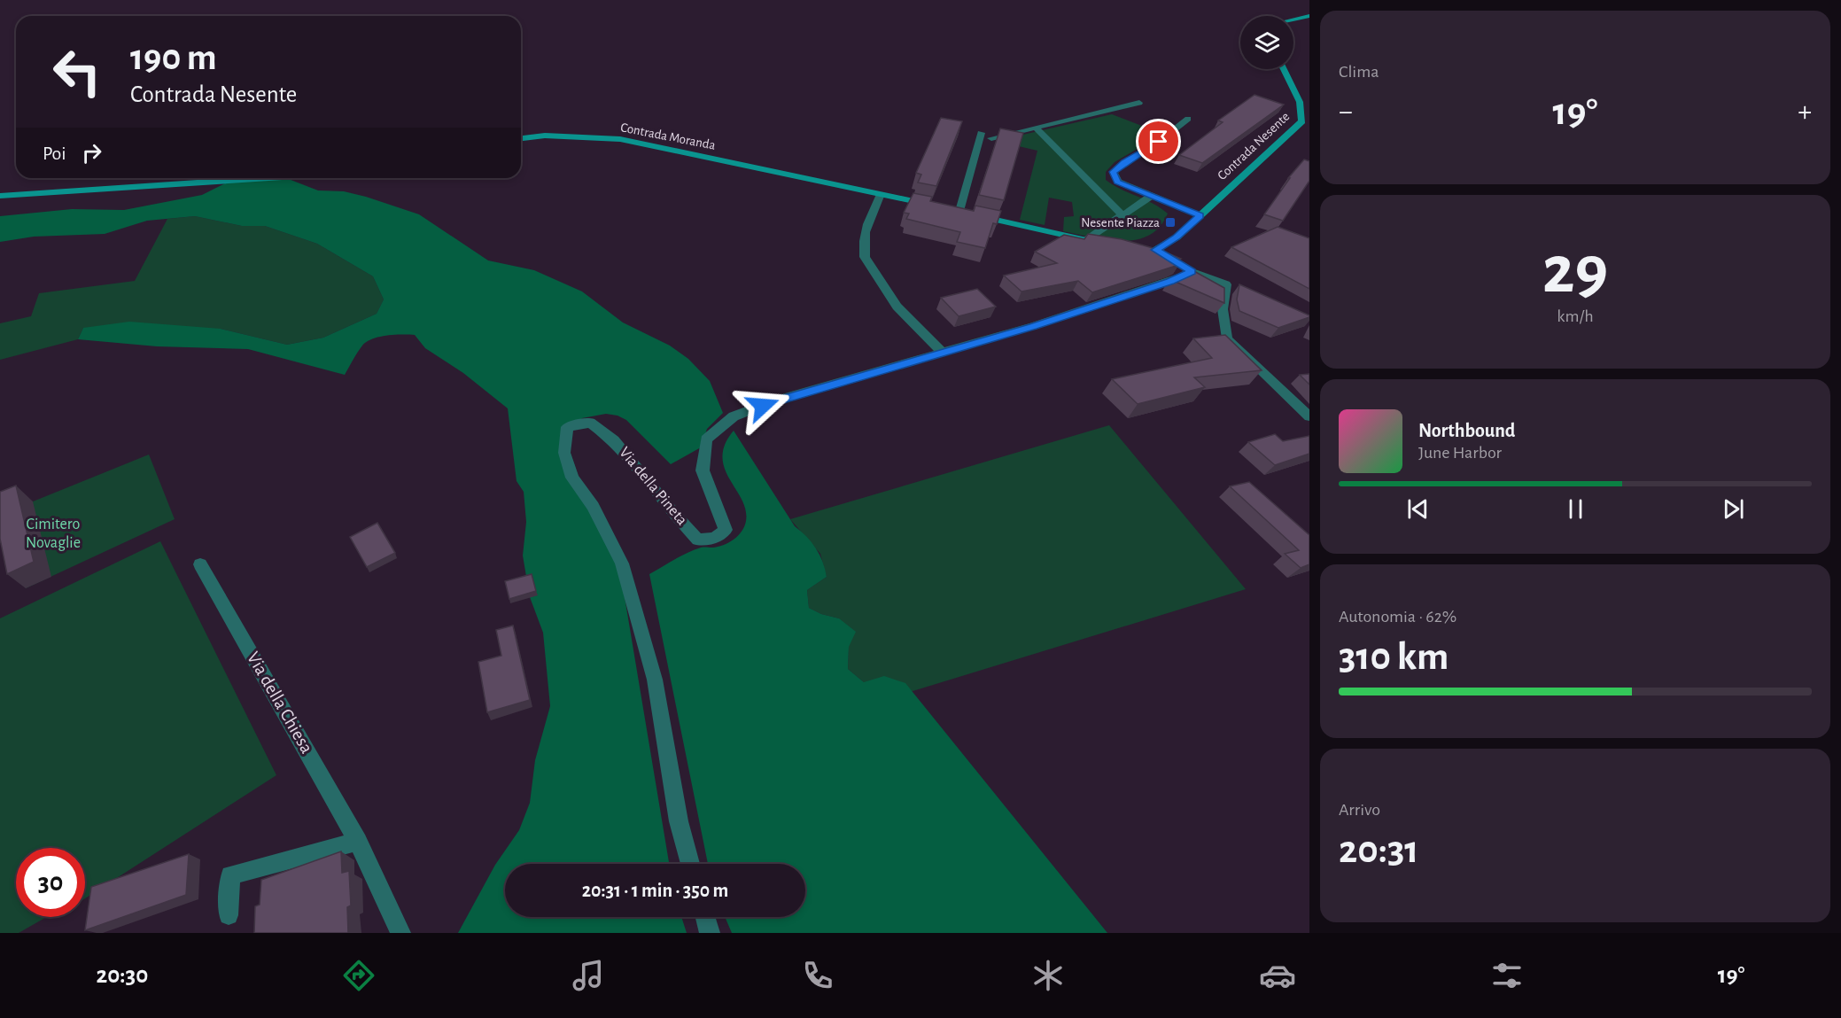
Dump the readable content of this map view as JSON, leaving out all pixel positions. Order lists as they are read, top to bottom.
{
  "streets": {
    "street": [
      "Contrada Moranda",
      "Contrada Nesente",
      "Via della Pineta",
      "Via della Chiesa"
    ]
  },
  "parks": ["Cimitero Novaglie"],
  "places": {
    "transit": ["Nesente Piazza"]
  },
  "page": {
    "tile": [
      "Clima",
      ["29", "km/h"],
      ["Autonomia · 62%", "310 km"],
      ["Arrivo", "20:31"]
    ],
    "turn": ["190 m", "Contrada Nesente"],
    "heat": ["−", "19°", "+"],
    "then": "Poi",
    "song": ["Northbound", "June Harbor"],
    "limit": "30",
    "trip": "20:31 · 1 min · 350 m",
    "tabs": ["20:30", "19°"]
  }
}
